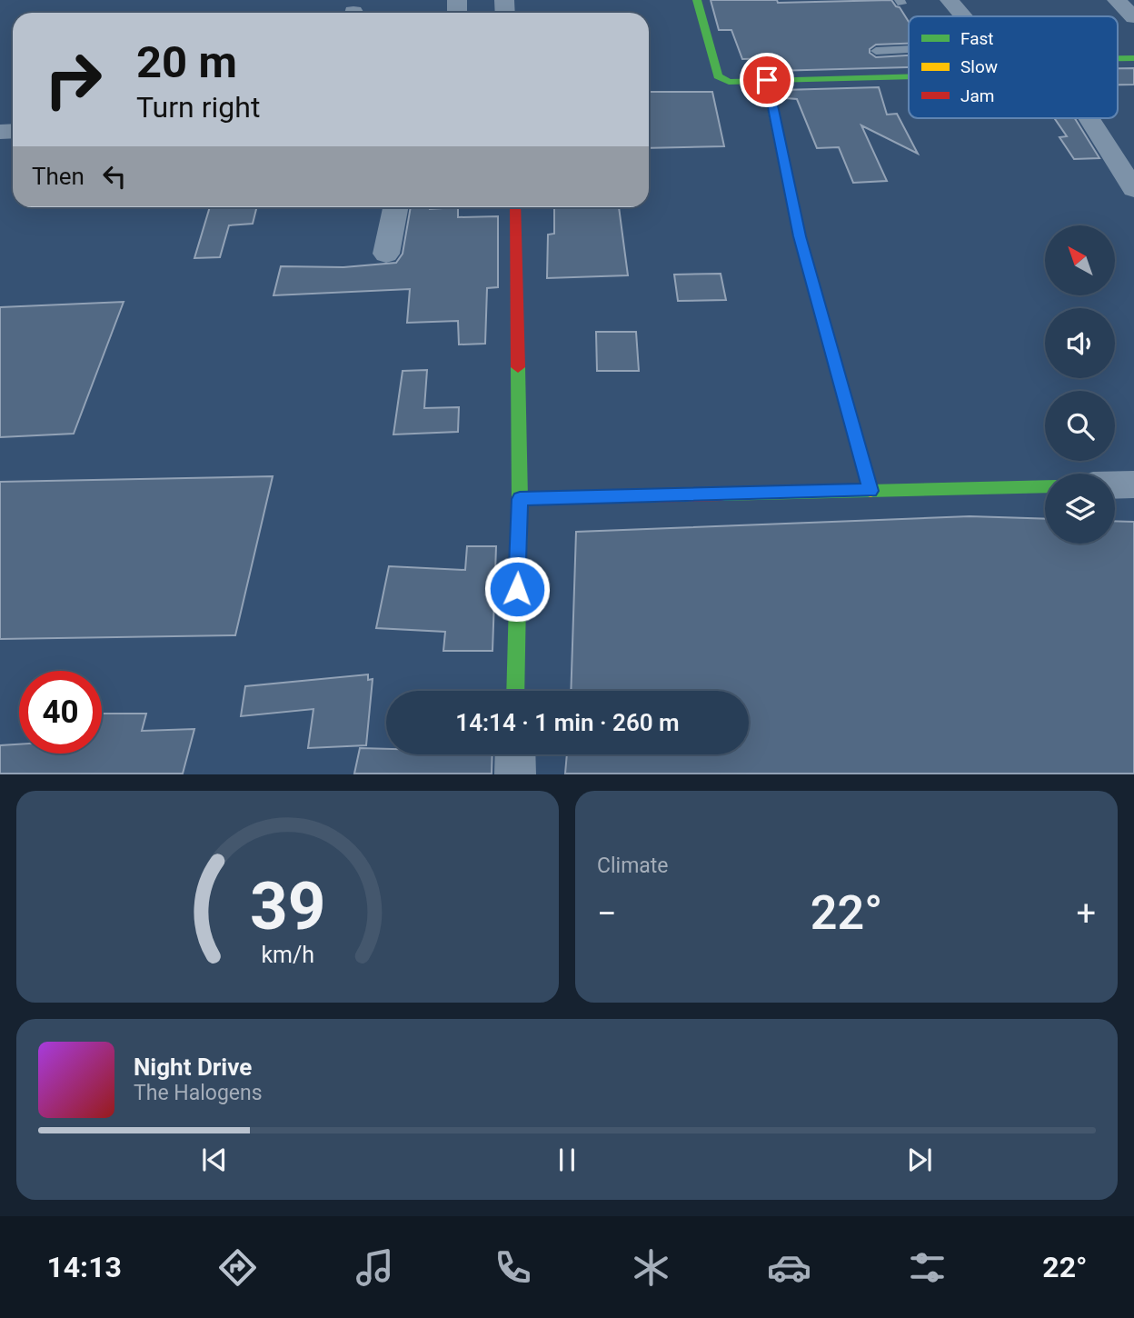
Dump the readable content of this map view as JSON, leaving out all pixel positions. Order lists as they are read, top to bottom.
{
  "legend": ["Fast", "Slow", "Jam"],
  "north": "top left",
  "page": {
    "turn": ["20 m", "Turn right"],
    "then": "Then",
    "limit": "40",
    "trip": "14:14 · 1 min · 260 m",
    "tile": "Climate",
    "heat": ["−", "22°", "+"],
    "song": ["Night Drive", "The Halogens"],
    "tabs": ["14:13", "22°"],
    "gauge": ["39", "km/h"]
  }
}
